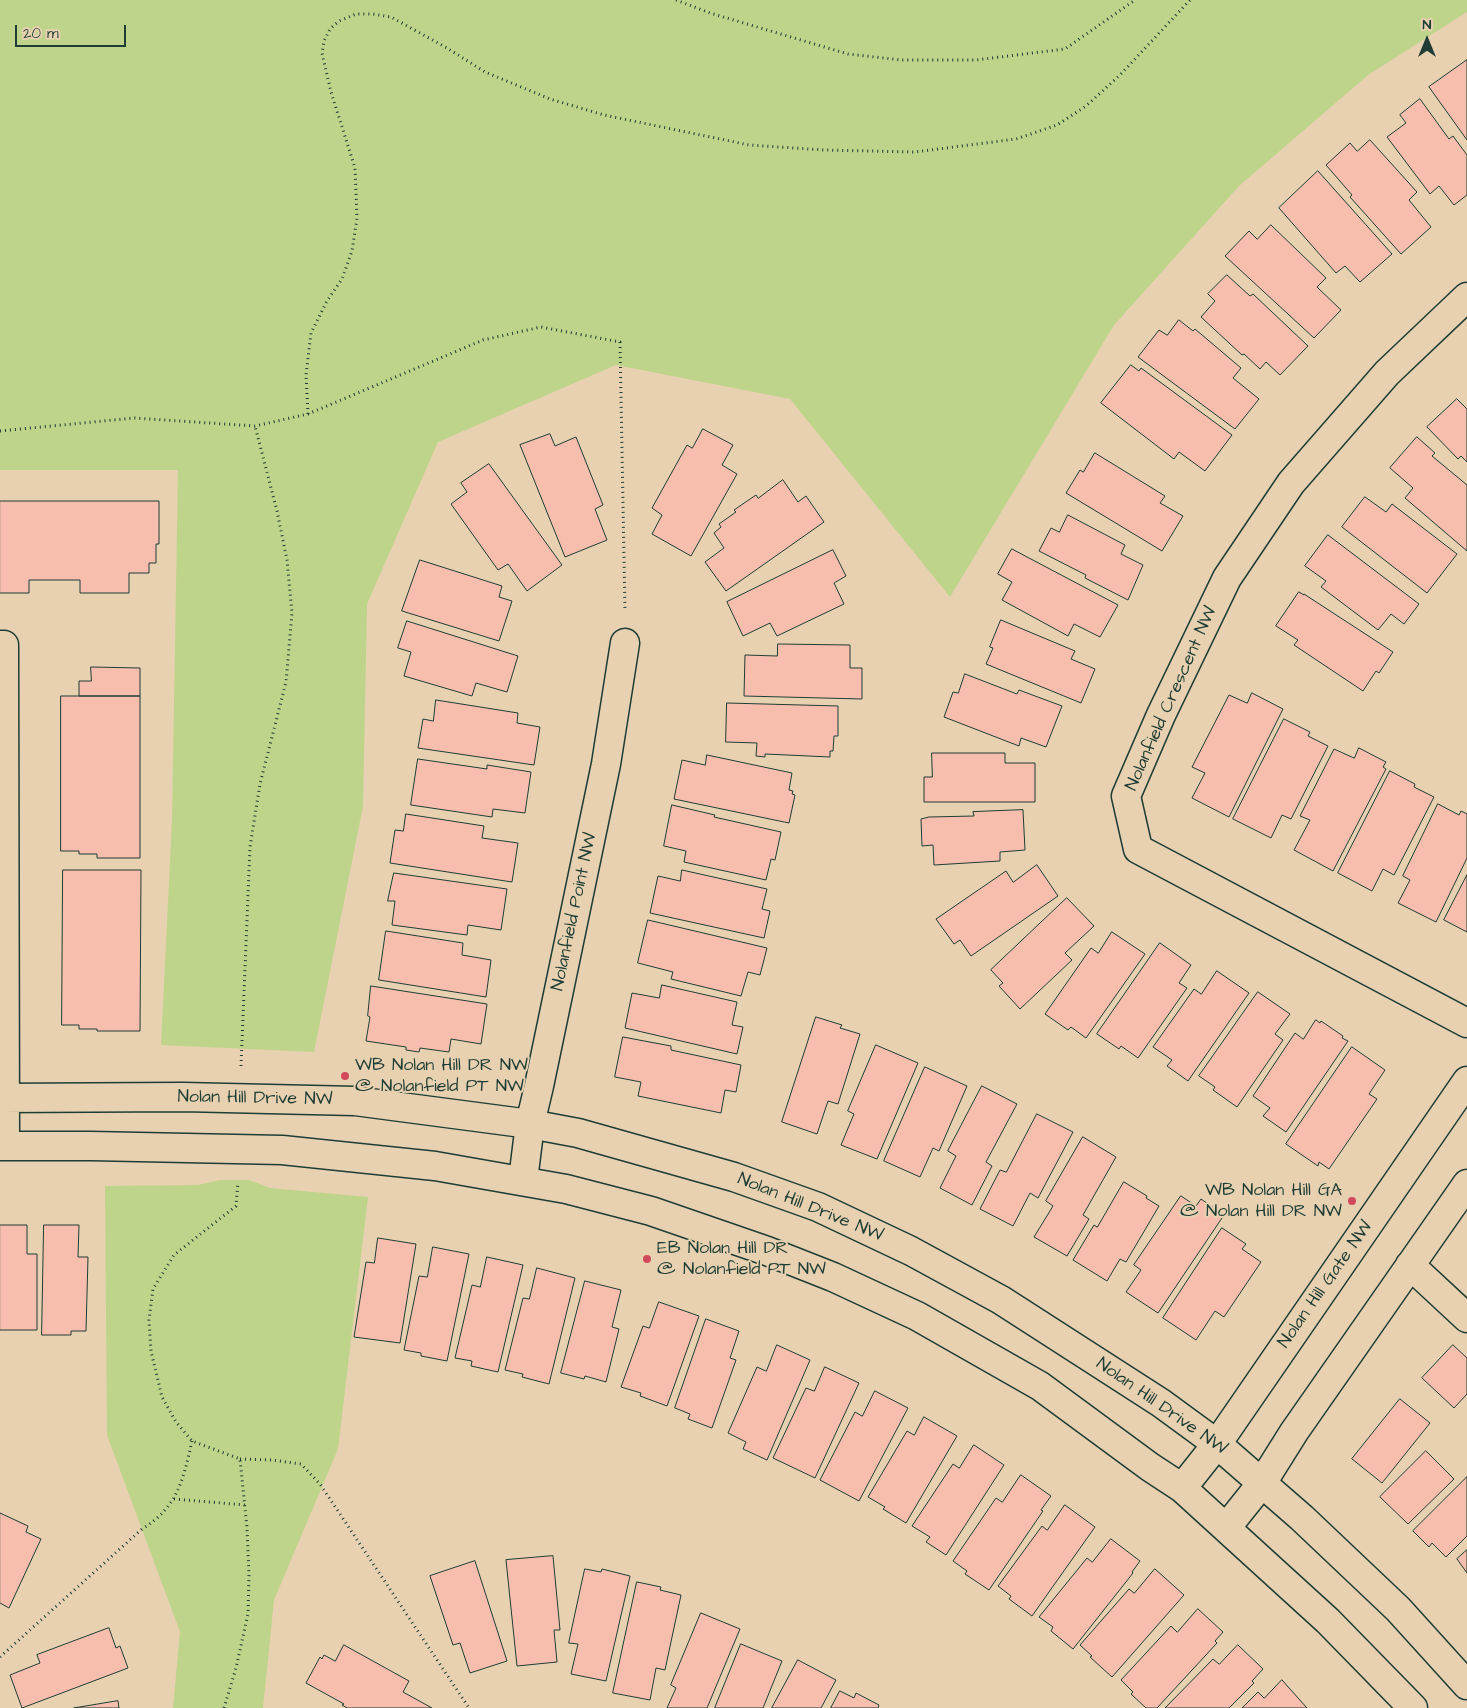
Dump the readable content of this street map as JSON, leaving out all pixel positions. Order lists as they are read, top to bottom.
{
  "streets": {
    "street": [
      "Nolanfield Crescent NW",
      "Nolanfield Point NW",
      "Nolan Hill Drive NW",
      "Nolan Hill Gate NW"
    ]
  },
  "crossings": [
    ["Nolanfield Point NW", "Nolan Hill Drive NW"],
    ["Nolan Hill Drive NW", "Nolan Hill Gate NW"]
  ],
  "places": ["WB Nolan Hill DR NW @ Nolanfield PT NW", "WB Nolan Hill GA @ Nolan Hill DR NW", "EB Nolan Hill DR @ Nolanfield PT NW"],
  "scale_bar": "20 m",
  "north": "top"
}
